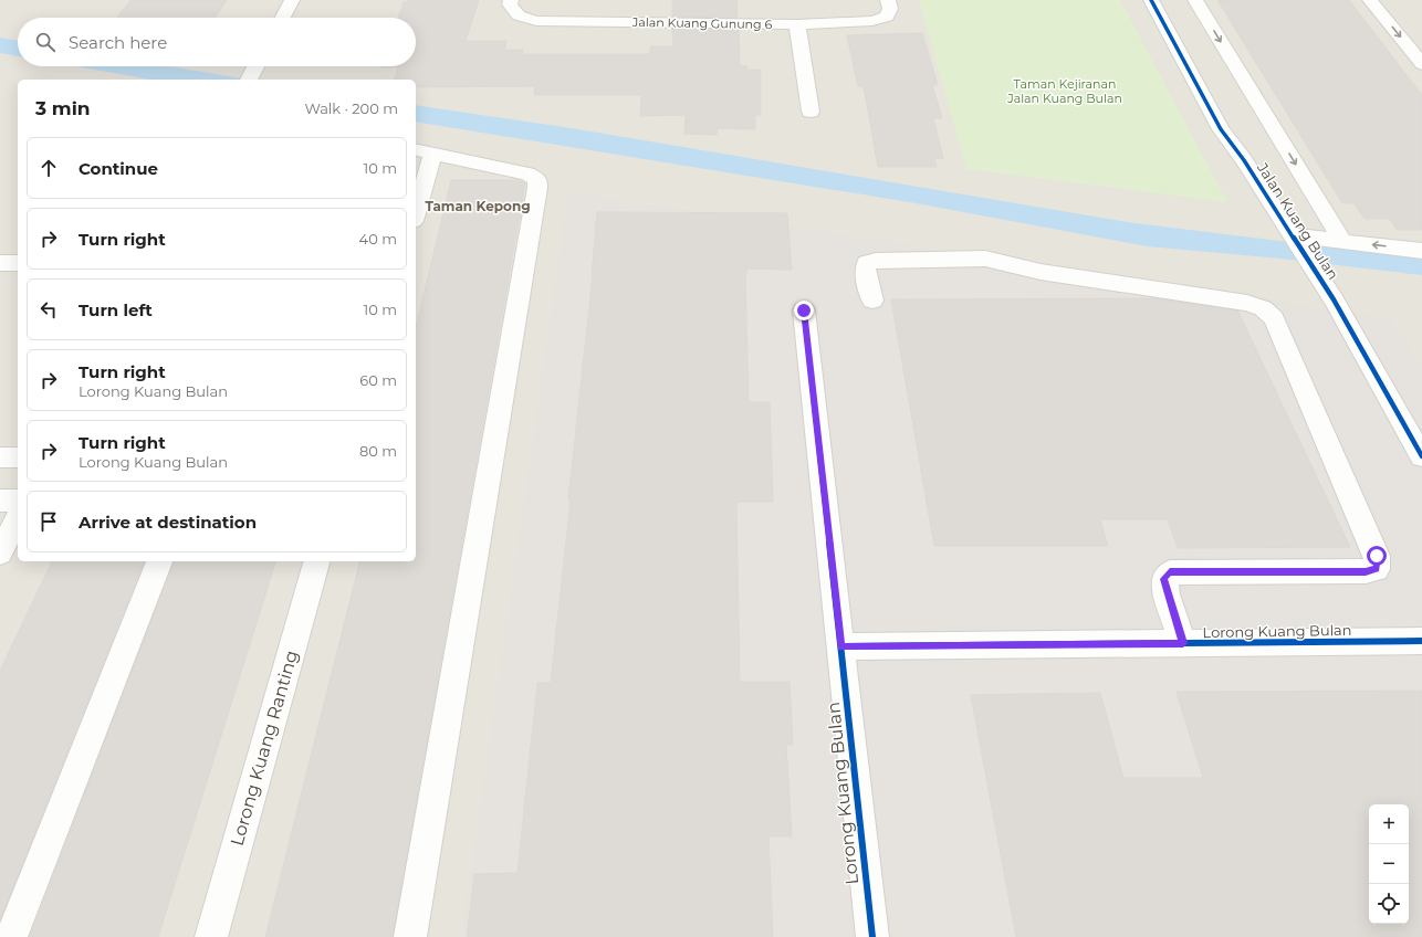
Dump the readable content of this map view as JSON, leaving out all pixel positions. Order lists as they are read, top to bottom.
{
  "streets": {
    "street": [
      "Jalan Kuang Gunung 6",
      "Jalan Kuang Bulan",
      "Lorong Kuang Bulan",
      "Lorong Kuang Ranting"
    ]
  },
  "districts": ["Taman Kepong"],
  "parks": ["Taman Kejiranan Jalan Kuang Bulan"],
  "page": {
    "search": "Search here",
    "heading": ["3 min", "Walk · 200 m"],
    "list": [
      ["Continue", "10 m"],
      ["Turn right", "40 m"],
      ["Turn left", "10 m"],
      ["Turn right", "Lorong Kuang Bulan", "60 m"],
      ["Turn right", "Lorong Kuang Bulan", "80 m"],
      "Arrive at destination"
    ],
    "map_buttons": ["+", "−"]
  }
}
